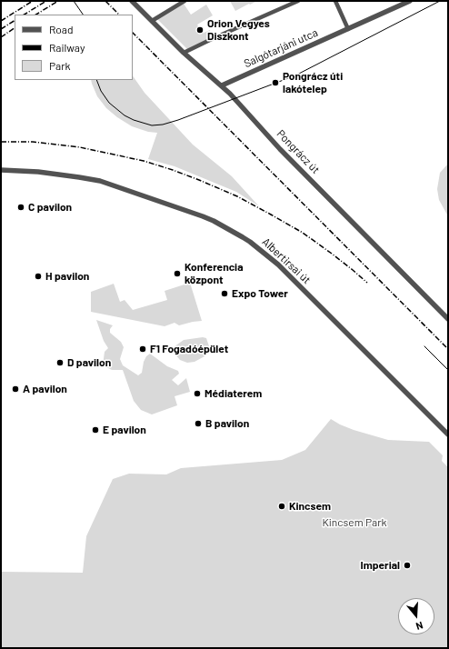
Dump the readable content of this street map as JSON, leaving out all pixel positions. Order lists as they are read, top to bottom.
{
  "streets": {
    "street": ["Salgótarjáni utca", "Pongrácz út", "Albertirsai út"]
  },
  "crossings": [
    ["Salgótarjáni utca", "Pongrácz út"]
  ],
  "parks": ["Kincsem Park"],
  "places": [
    "Orion Vegyes Diszkont",
    "Pongrácz úti lakótelep",
    "C pavilon",
    "Konferencia központ",
    "H pavilon",
    "Expo Tower",
    "F1 Fogadóépület",
    "D pavilon",
    "A pavilon",
    "Médiaterem",
    "B pavilon",
    "E pavilon",
    "Kincsem",
    "Imperial"
  ],
  "legend": ["Road", "Railway", "Park"],
  "north": "bottom"
}
